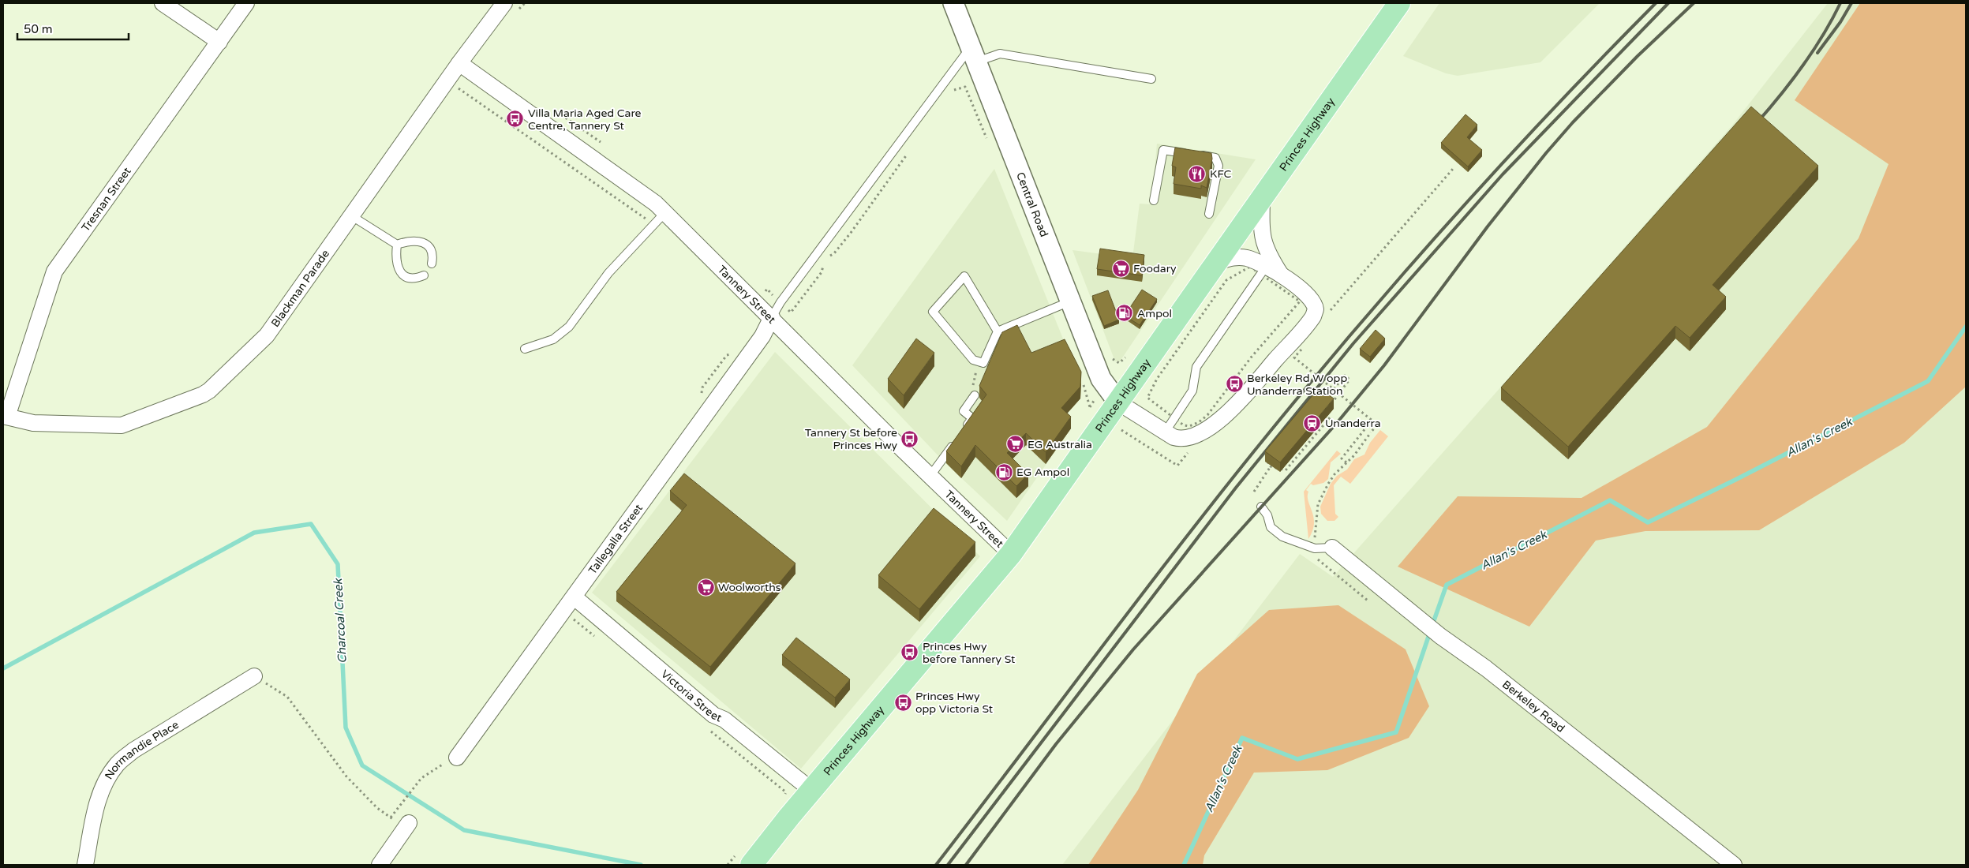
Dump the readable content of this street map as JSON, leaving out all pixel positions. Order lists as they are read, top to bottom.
{
  "streets": {
    "main road": ["Princes Highway"],
    "street": [
      "Tresnan Street",
      "Central Road",
      "Blackman Parade",
      "Tannery Street",
      "Tallegalla Street",
      "Victoria Street",
      "Berkeley Road",
      "Normandie Place"
    ]
  },
  "crossings": [
    ["Princes Highway", "Central Road"],
    ["Princes Highway", "Tannery Street"],
    ["Princes Highway", "Victoria Street"],
    ["Tresnan Street", "Blackman Parade"],
    ["Blackman Parade", "Tannery Street"],
    ["Tannery Street", "Tallegalla Street"],
    ["Tallegalla Street", "Victoria Street"]
  ],
  "water": ["Allan's Creek", "Charcoal Creek"],
  "places": {
    "bus stop": [
      "Villa Maria Aged Care Centre, Tannery St",
      "Berkeley Rd W opp Unanderra Station",
      "Tannery St before Princes Hwy",
      "Princes Hwy before Tannery St",
      "Princes Hwy opp Victoria St"
    ],
    "restaurant": ["KFC"],
    "supermarket": ["Foodary", "EG Australia", "Woolworths"],
    "fuel station": ["Ampol", "EG Ampol"],
    "station": ["Unanderra"]
  },
  "scale_bar": "50 m"
}
